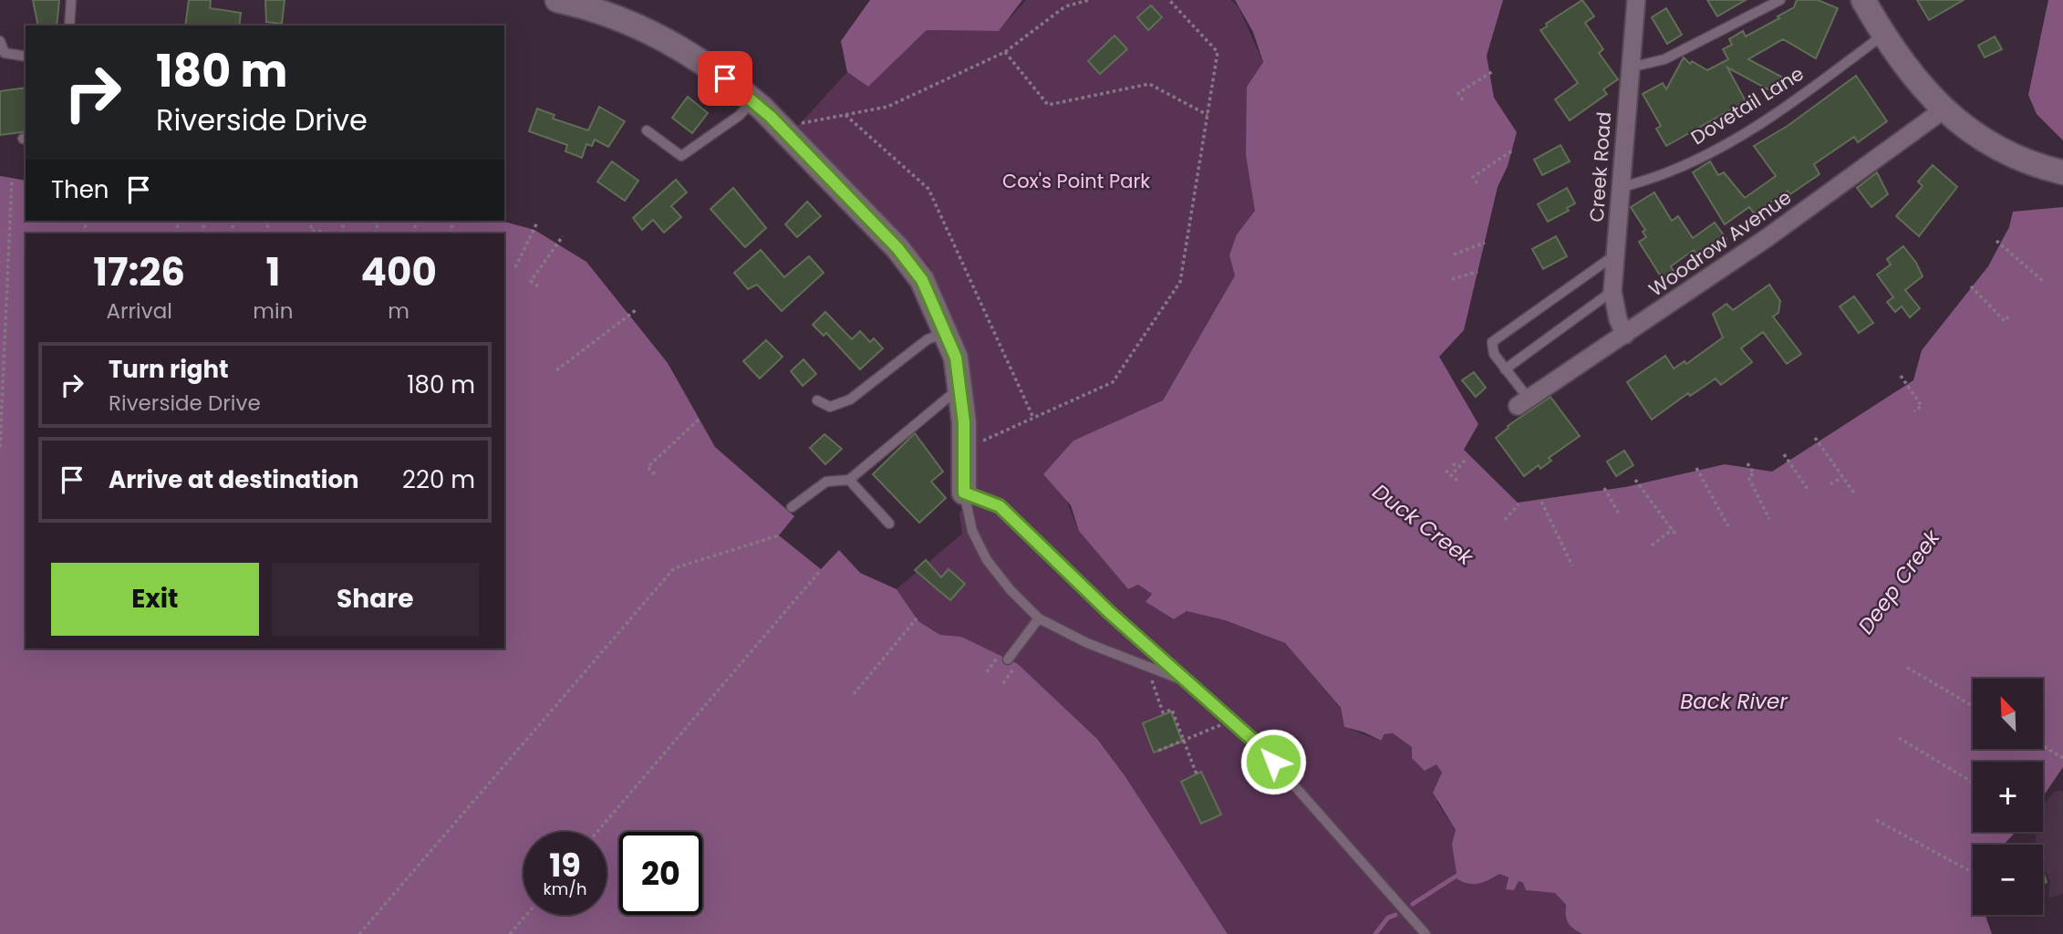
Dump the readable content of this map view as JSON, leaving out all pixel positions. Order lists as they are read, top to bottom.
{
  "streets": {
    "street": ["Creek Road", "Woodrow Avenue"],
    "lane": ["Dovetail Lane"]
  },
  "crossings": [
    ["Dovetail Lane", "Creek Road"],
    ["Creek Road", "Woodrow Avenue"]
  ],
  "water": ["Duck Creek", "Deep Creek", "Back River"],
  "parks": ["Cox's Point Park"],
  "north": "top left",
  "page": {
    "turn": ["180 m", "Riverside Drive"],
    "then": "Then",
    "eta": [
      "17:26",
      "Arrival",
      "1",
      "min",
      "400",
      "m"
    ],
    "list": [
      {
        "name": "Turn right",
        "note": "Riverside Drive",
        "value": "180 m"
      },
      {
        "name": "Arrive at destination",
        "value": "220 m"
      }
    ],
    "buttons": ["Exit", "Share"],
    "map_buttons": ["+", "−"],
    "speed": "19 km/h",
    "limit": "20"
  }
}
